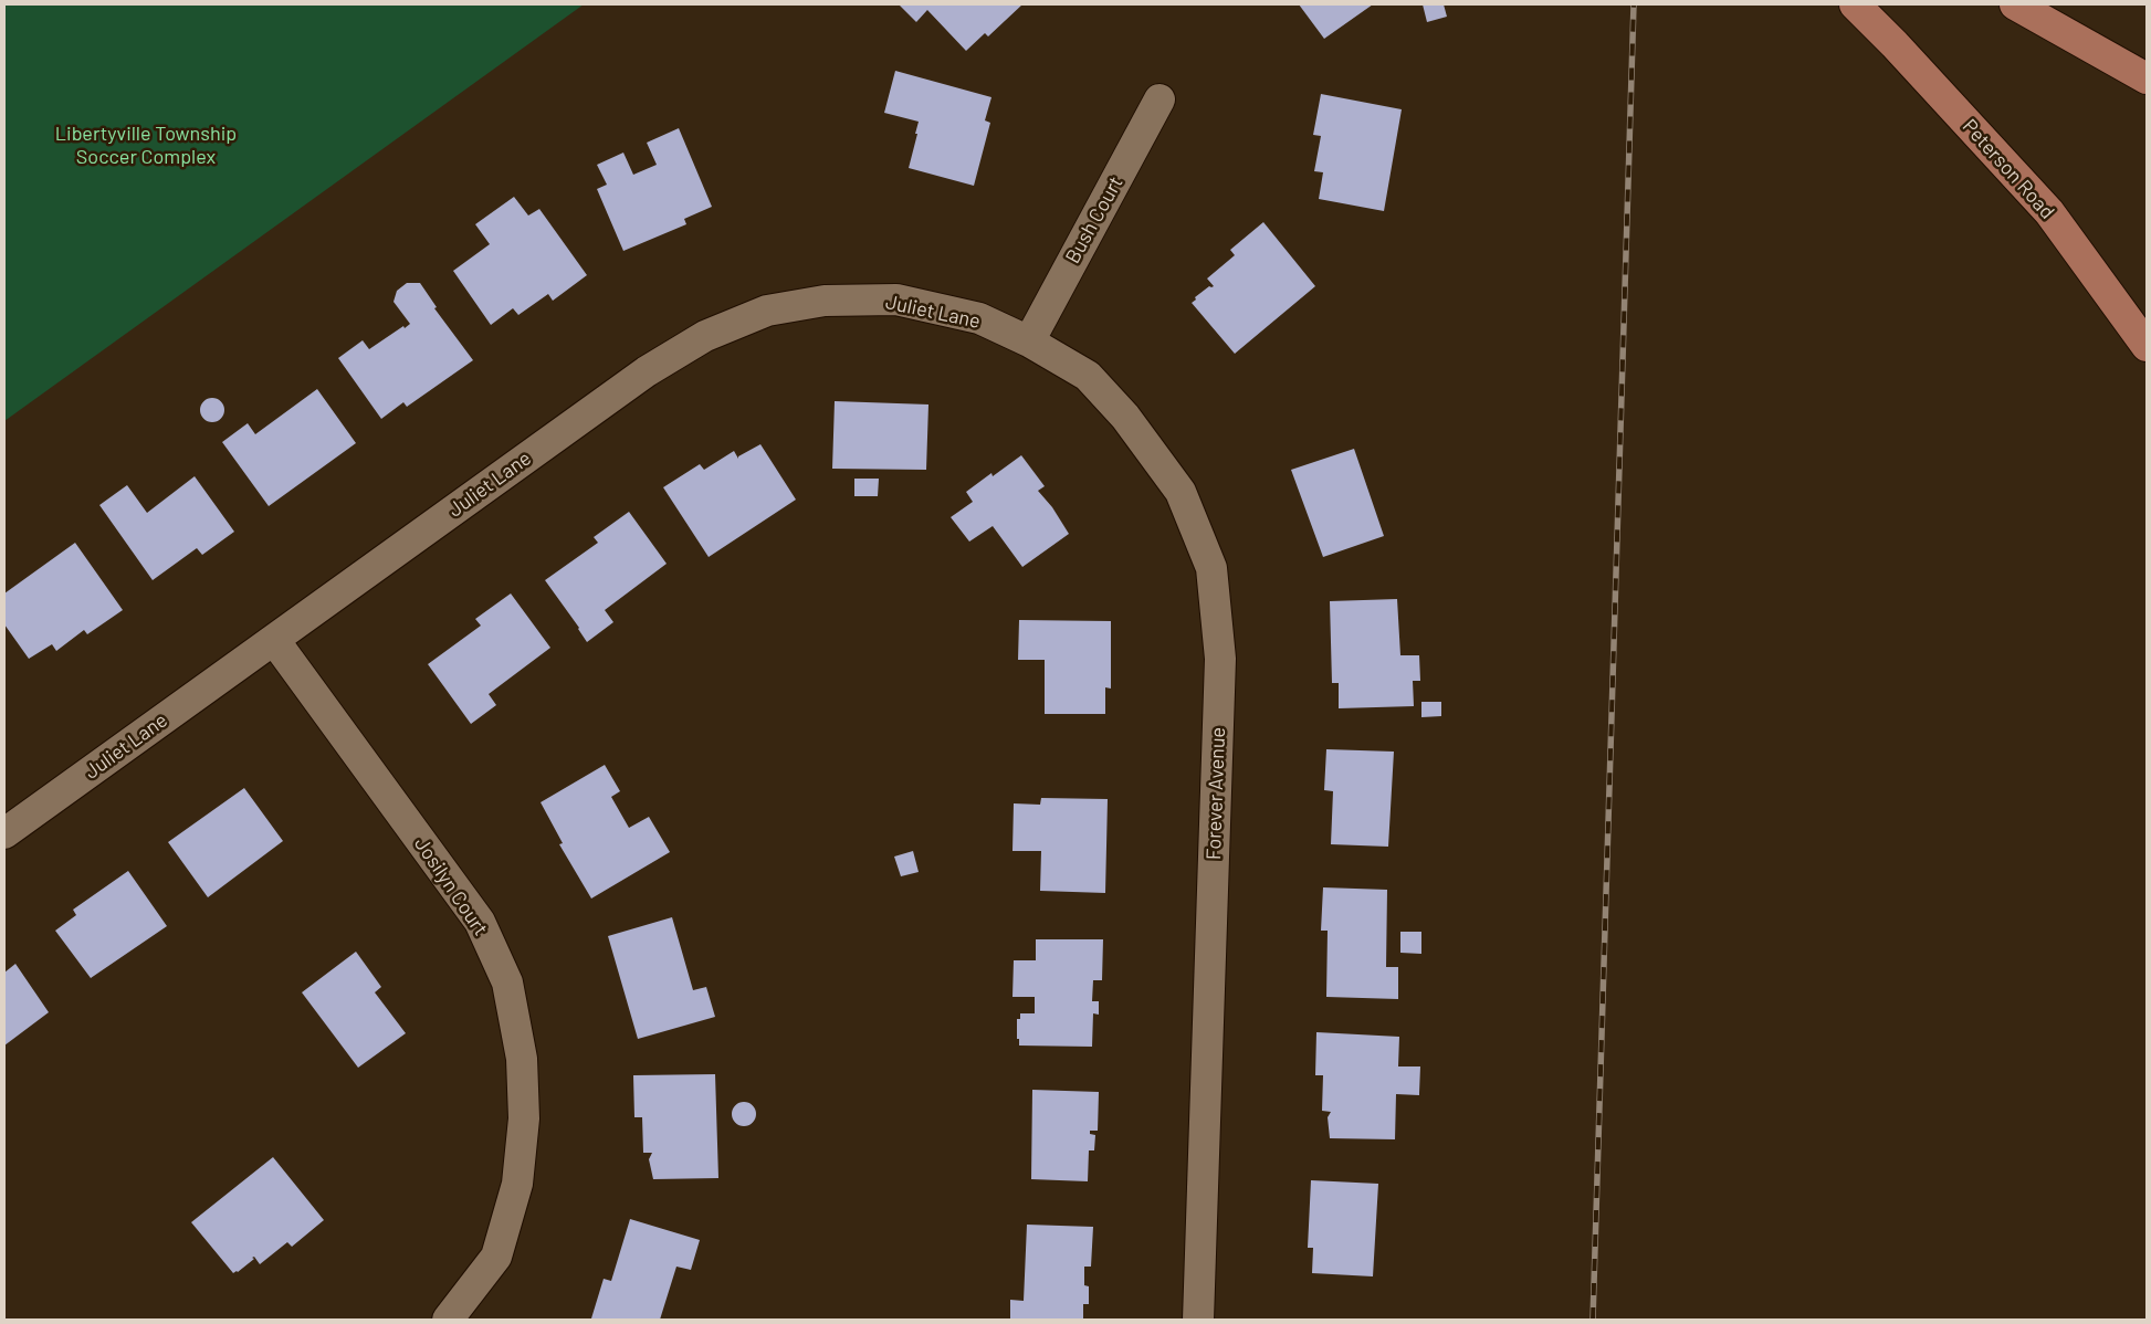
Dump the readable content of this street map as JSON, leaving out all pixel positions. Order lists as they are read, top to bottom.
{
  "streets": {
    "main road": ["Peterson Road"],
    "street": [
      "Bush Court",
      "Juliet Lane",
      "Forever Avenue",
      "Josilyn Court"
    ]
  },
  "crossings": [
    ["Bush Court", "Juliet Lane"],
    ["Bush Court", "Forever Avenue"],
    ["Juliet Lane", "Forever Avenue"],
    ["Juliet Lane", "Josilyn Court"]
  ],
  "parks": ["Libertyville Township Soccer Complex"]
}
